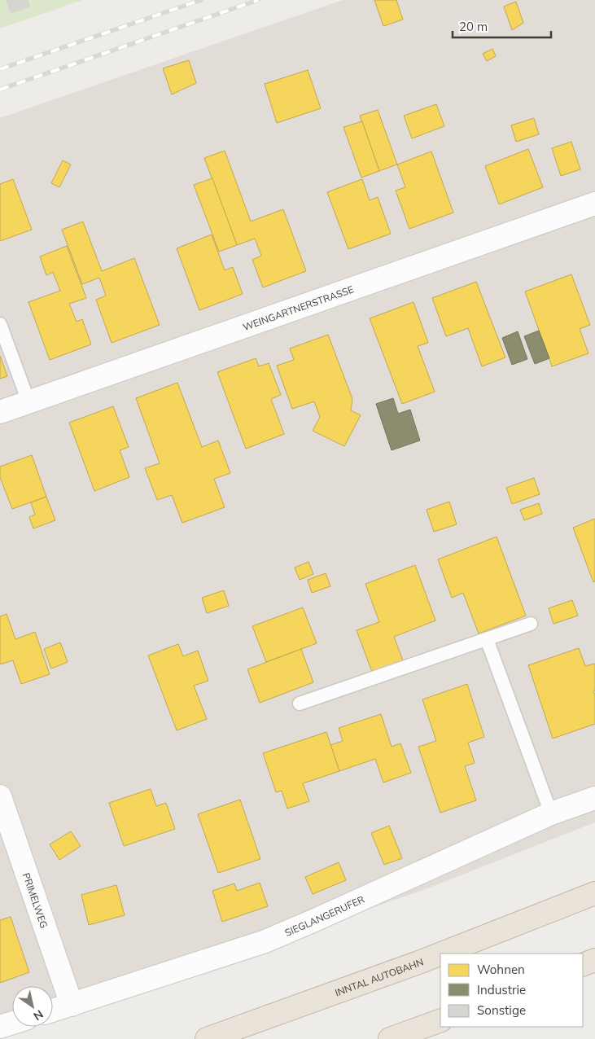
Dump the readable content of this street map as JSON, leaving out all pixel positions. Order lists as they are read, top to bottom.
{
  "streets": {
    "highway": ["INNTAL AUTOBAHN"],
    "street": ["WEINGARTNERSTRASSE", "PRIMELWEG", "SIEGLANGERUFER"]
  },
  "crossings": [
    ["PRIMELWEG", "SIEGLANGERUFER"]
  ],
  "legend": ["Wohnen", "Industrie", "Sonstige"],
  "scale_bar": "20 m",
  "north": "bottom right"
}
